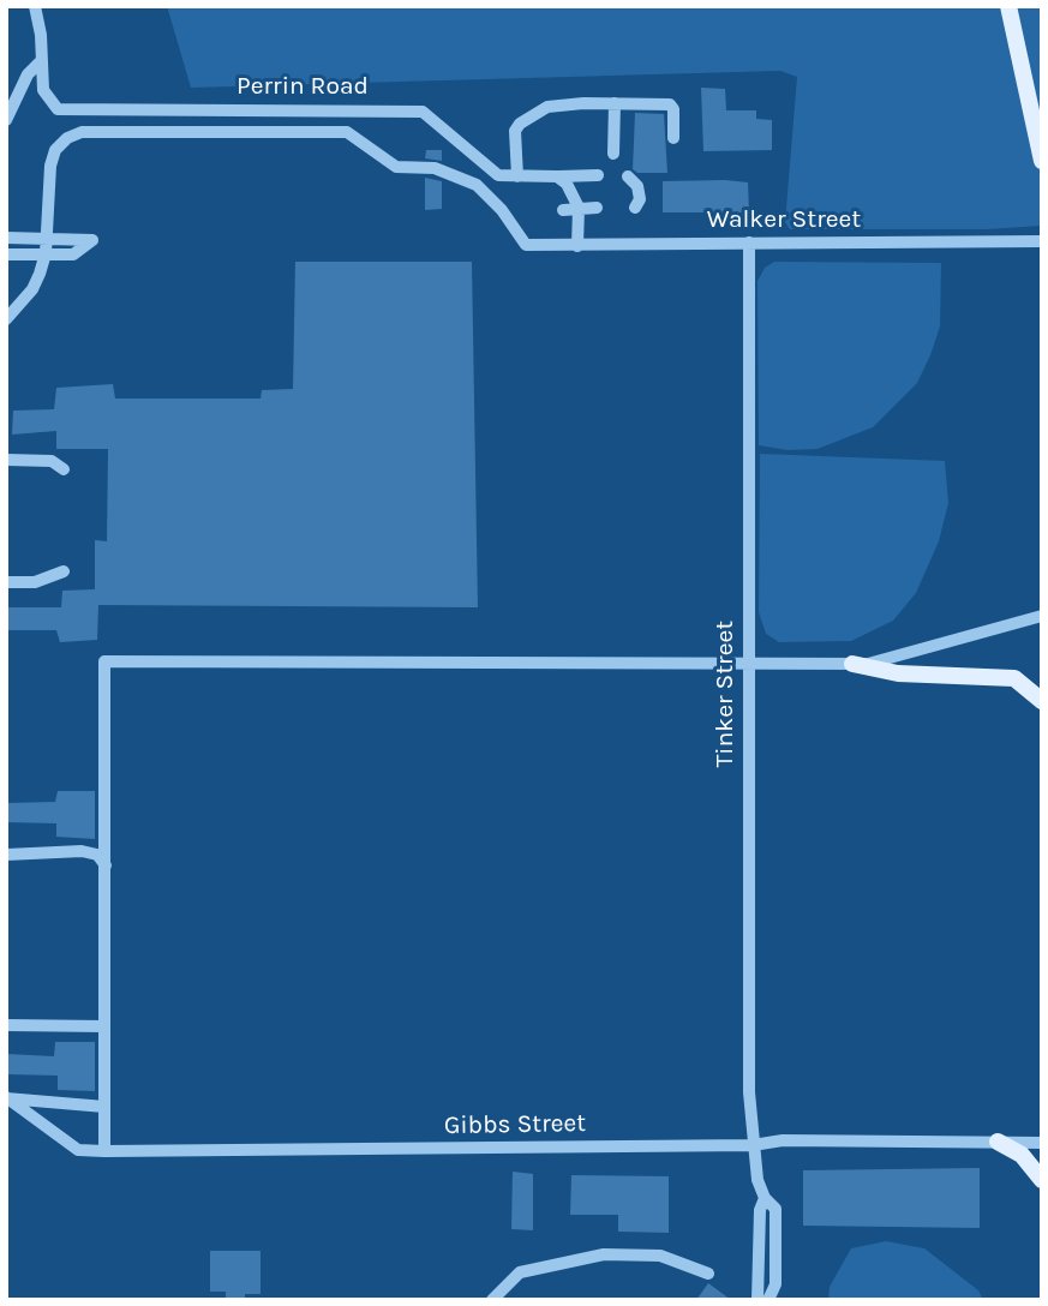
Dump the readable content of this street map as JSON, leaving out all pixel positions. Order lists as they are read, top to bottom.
{
  "streets": {
    "street": [
      "Perrin Road",
      "Walker Street",
      "Tinker Street",
      "Gibbs Street"
    ]
  },
  "crossings": [
    ["Walker Street", "Tinker Street"],
    ["Tinker Street", "Gibbs Street"]
  ]
}
